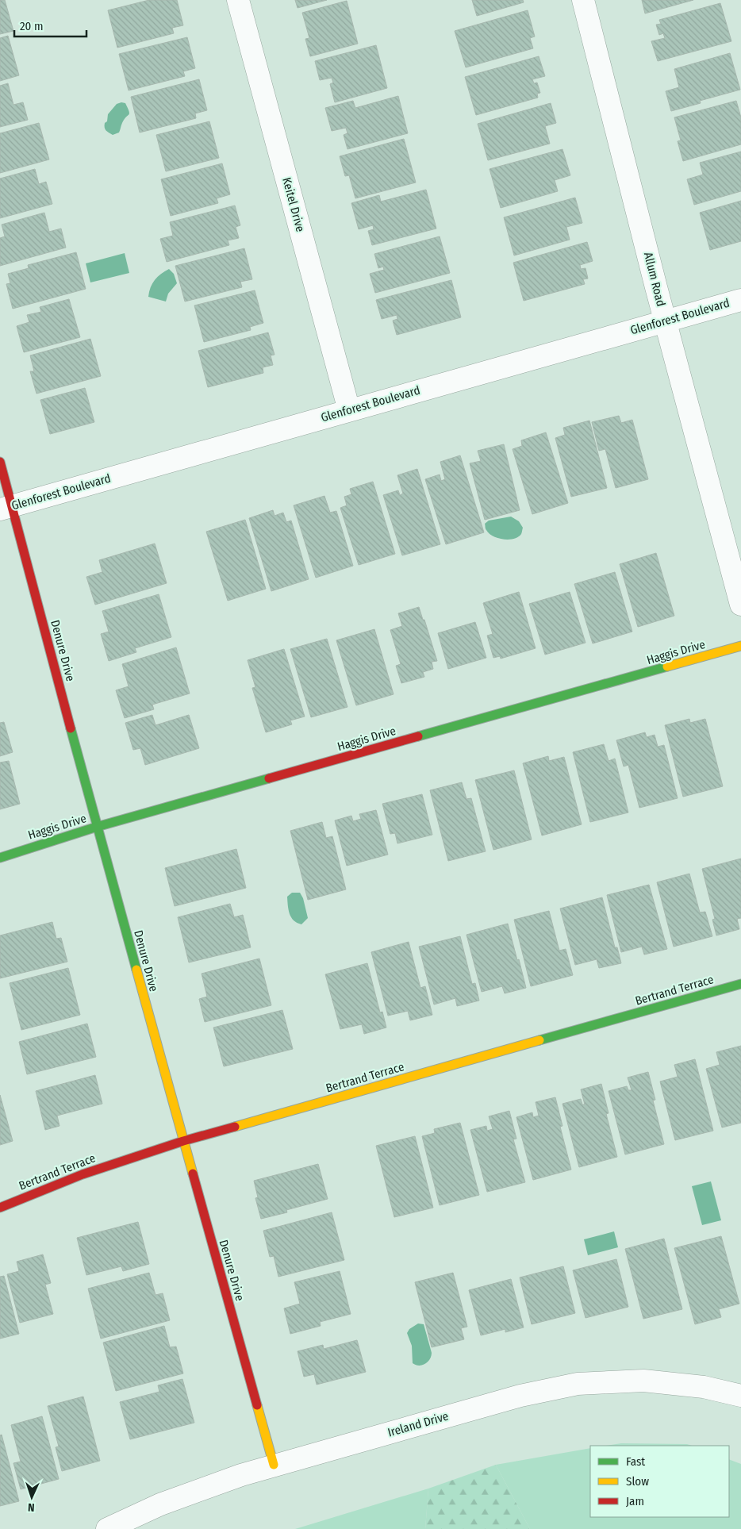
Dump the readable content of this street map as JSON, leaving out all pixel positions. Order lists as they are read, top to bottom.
{
  "streets": {
    "street": [
      "Keitel Drive",
      "Allum Road",
      "Glenforest Boulevard",
      "Denure Drive",
      "Haggis Drive",
      "Bertrand Terrace",
      "Ireland Drive"
    ]
  },
  "crossings": [
    ["Keitel Drive", "Glenforest Boulevard"],
    ["Allum Road", "Glenforest Boulevard"],
    ["Glenforest Boulevard", "Denure Drive"],
    ["Denure Drive", "Haggis Drive"],
    ["Denure Drive", "Bertrand Terrace"],
    ["Denure Drive", "Ireland Drive"]
  ],
  "legend": ["Fast", "Slow", "Jam"],
  "scale_bar": "20 m",
  "north": "bottom"
}
